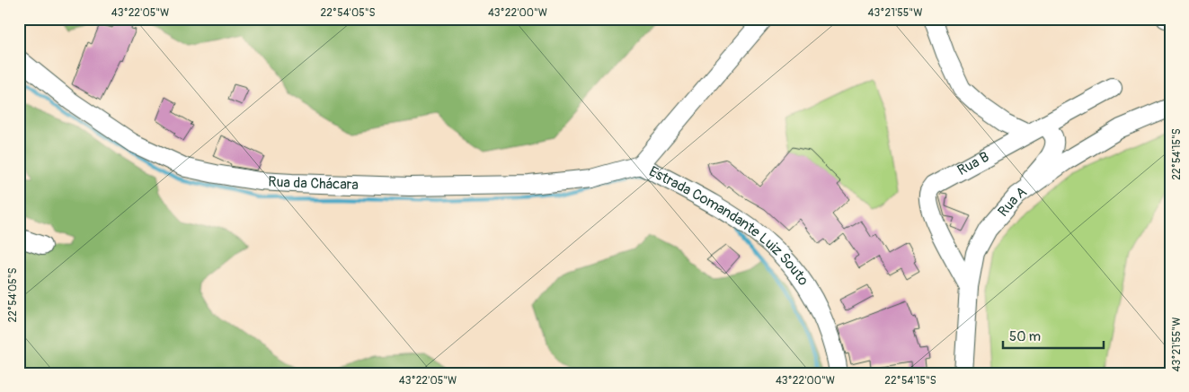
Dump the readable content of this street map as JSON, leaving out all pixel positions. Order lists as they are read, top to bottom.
{
  "streets": {
    "street": [
      "Rua B",
      "Rua da Chácara",
      "Rua A",
      "Estrada Comandante Luiz Souto"
    ]
  },
  "crossings": [
    ["Rua B", "Rua A"],
    ["Rua da Chácara", "Estrada Comandante Luiz Souto"]
  ],
  "scale_bar": "50 m",
  "coordinates": [
    "43°22'05\"W",
    "22°54'05\"S",
    "43°22'00\"W",
    "43°21'55\"W",
    "22°54'15\"S"
  ]
}
